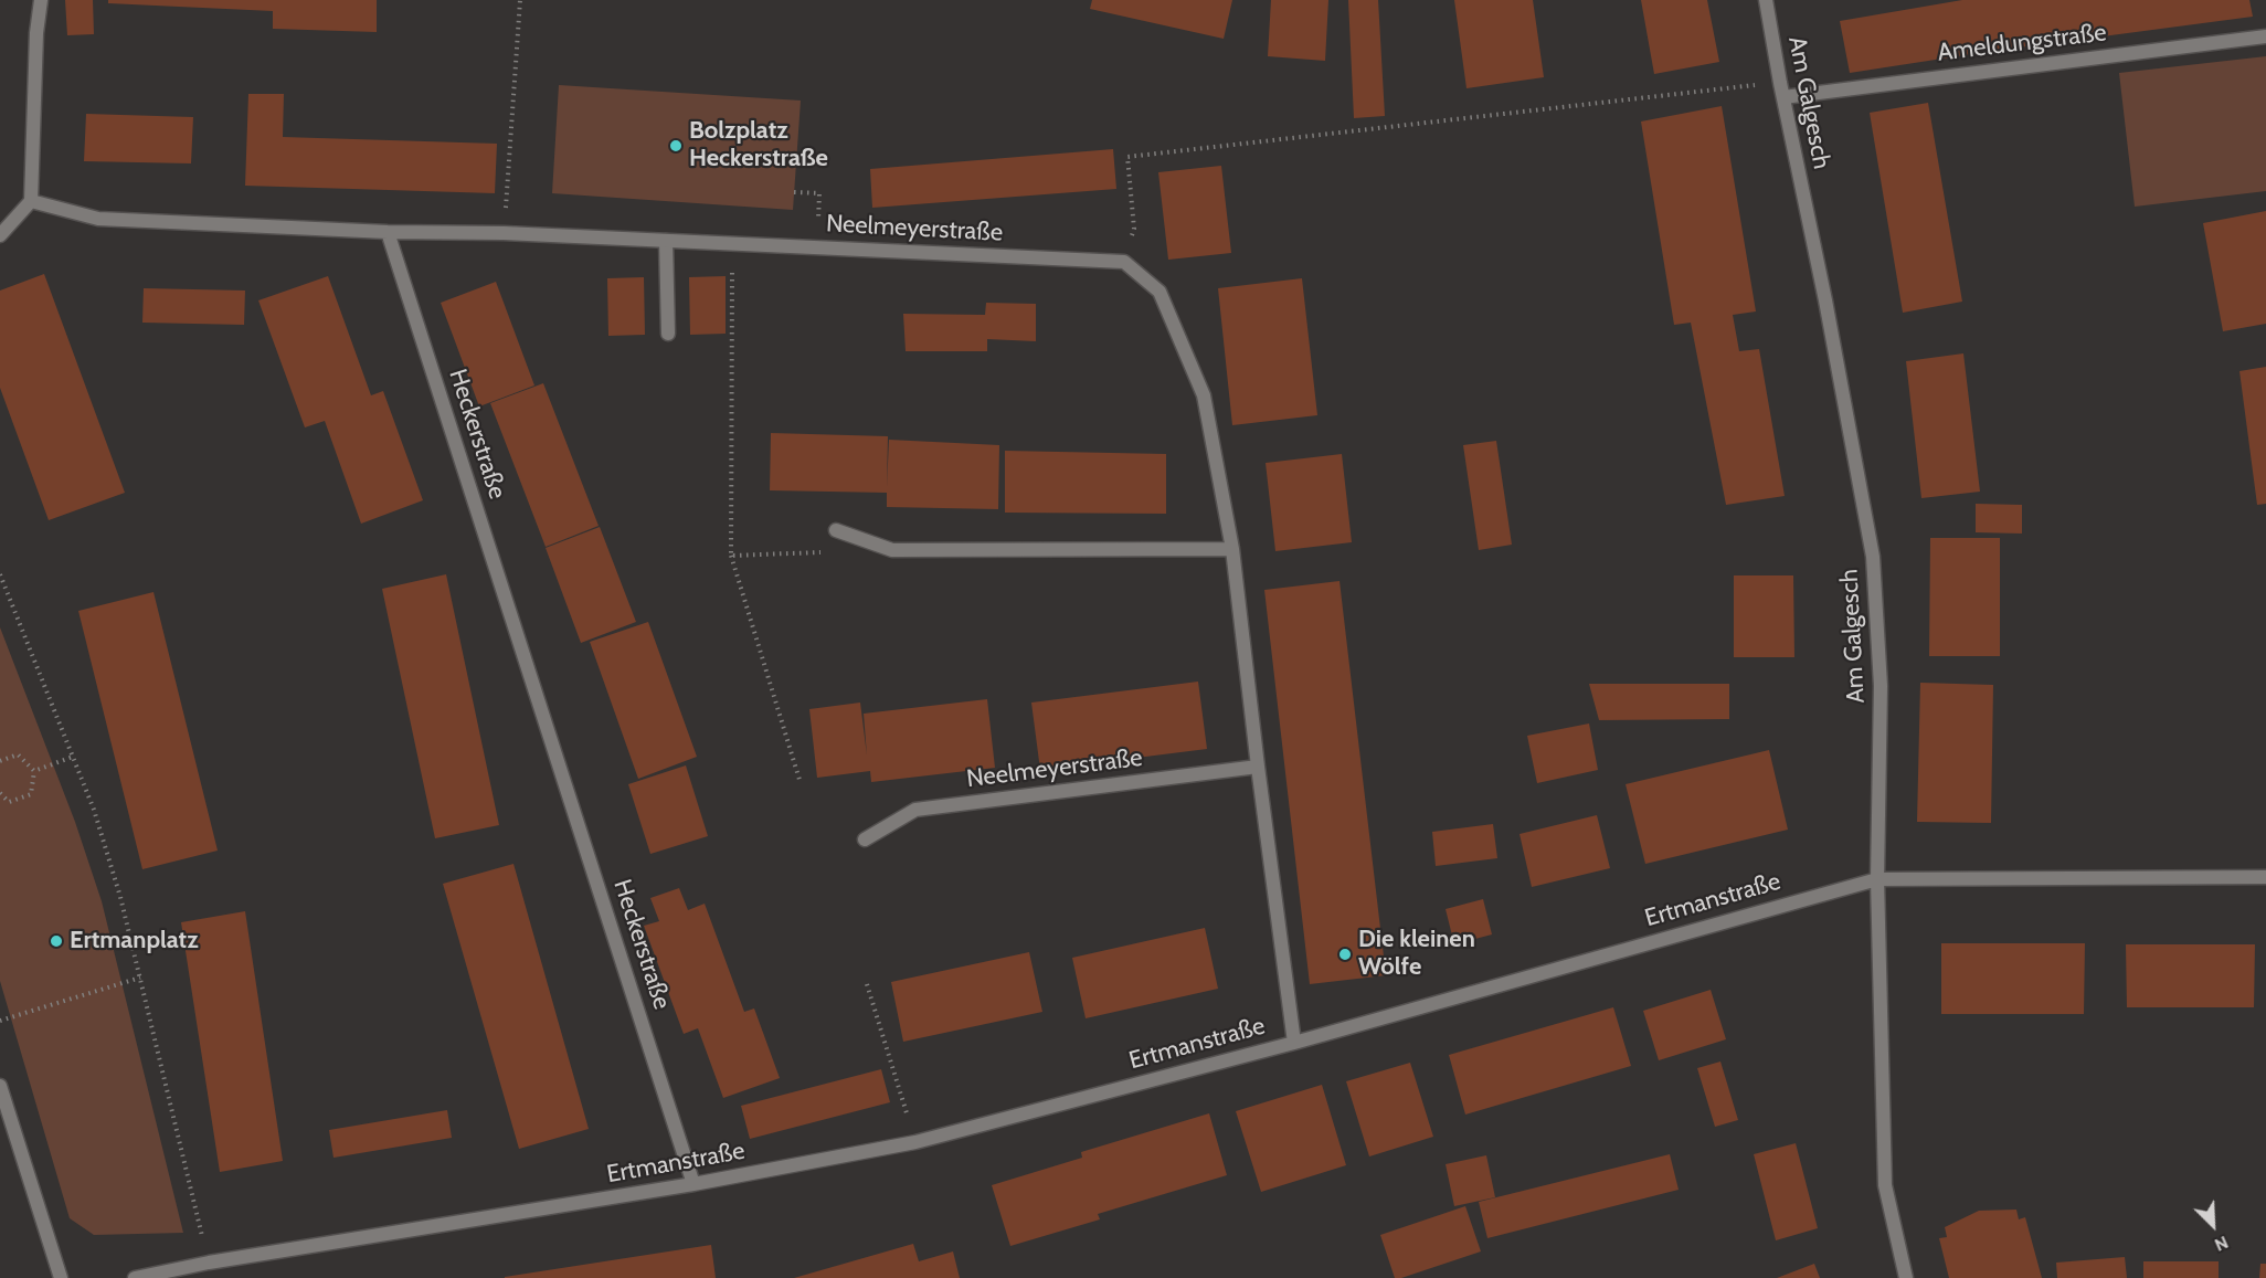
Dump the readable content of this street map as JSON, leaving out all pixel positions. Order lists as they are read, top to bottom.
{
  "streets": {
    "street": [
      "Ameldungstraße",
      "Am Galgesch",
      "Neelmeyerstraße",
      "Heckerstraße",
      "Ertmanstraße"
    ]
  },
  "crossings": [
    ["Ameldungstraße", "Am Galgesch"],
    ["Am Galgesch", "Ertmanstraße"],
    ["Neelmeyerstraße", "Heckerstraße"],
    ["Heckerstraße", "Ertmanstraße"]
  ],
  "places": ["Bolzplatz Heckerstraße", "Ertmanplatz", "Die kleinen Wölfe"],
  "north": "bottom right"
}
